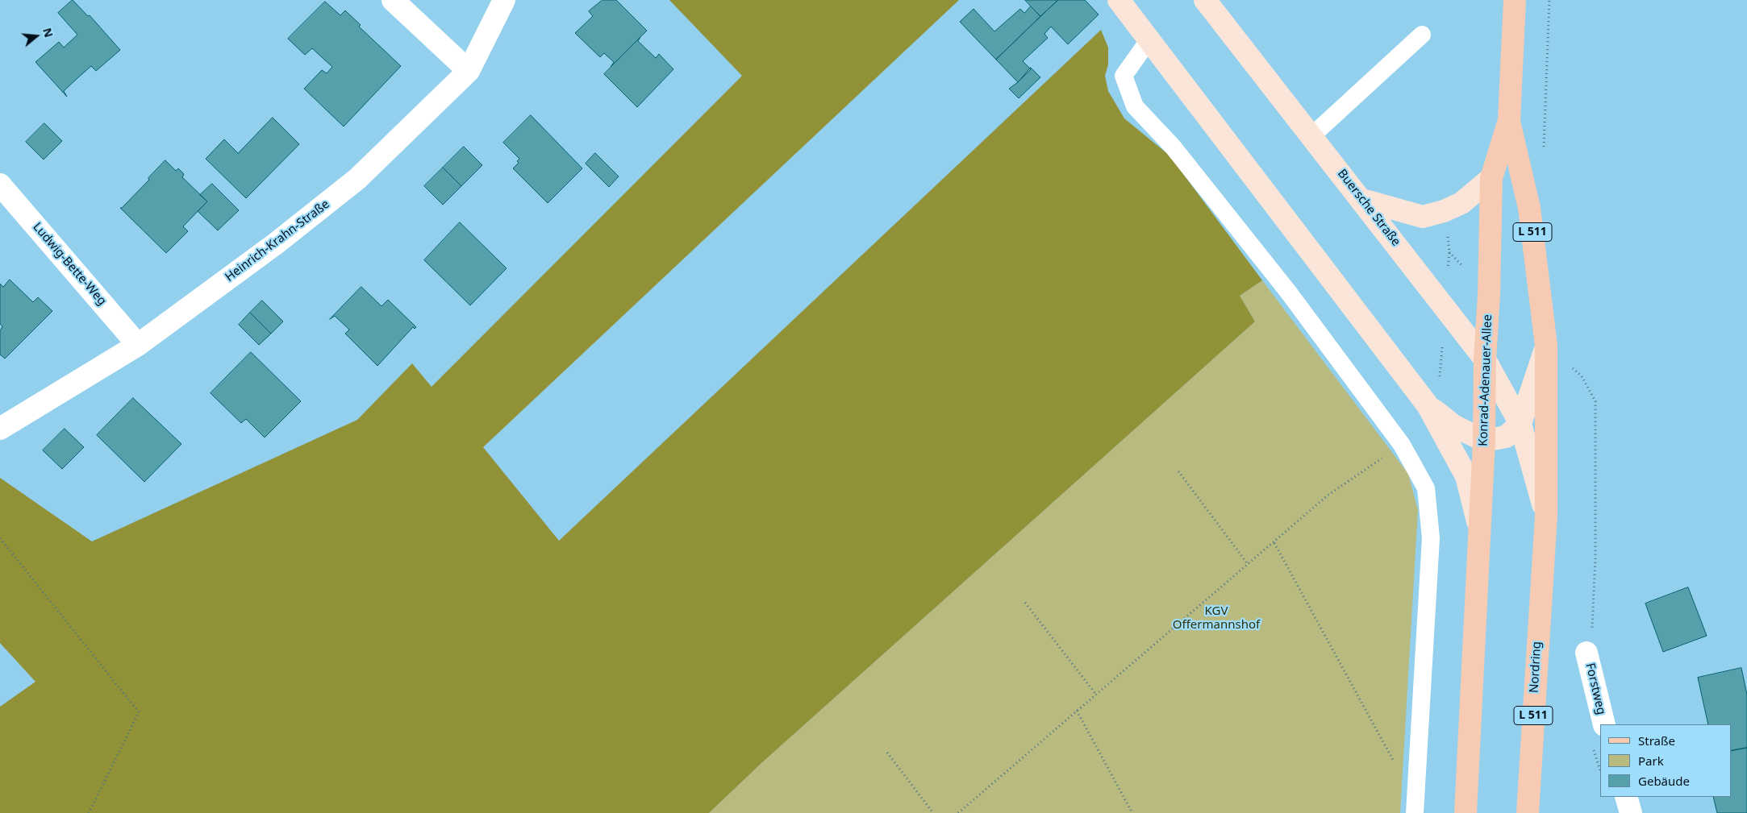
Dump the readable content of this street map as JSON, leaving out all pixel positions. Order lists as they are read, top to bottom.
{
  "streets": {
    "main road": [
      "Buersche Straße",
      "L 511",
      "Konrad-Adenauer-Allee",
      "Nordring"
    ],
    "street": ["Heinrich-Krahn-Straße", "Ludwig-Bette-Weg", "Forstweg"]
  },
  "crossings": [
    ["Buersche Straße", "Konrad-Adenauer-Allee"],
    ["Heinrich-Krahn-Straße", "Ludwig-Bette-Weg"],
    ["Konrad-Adenauer-Allee", "Nordring"]
  ],
  "parks": ["KGV Offermannshof"],
  "legend": ["Straße", "Park", "Gebäude"],
  "north": "right"
}
